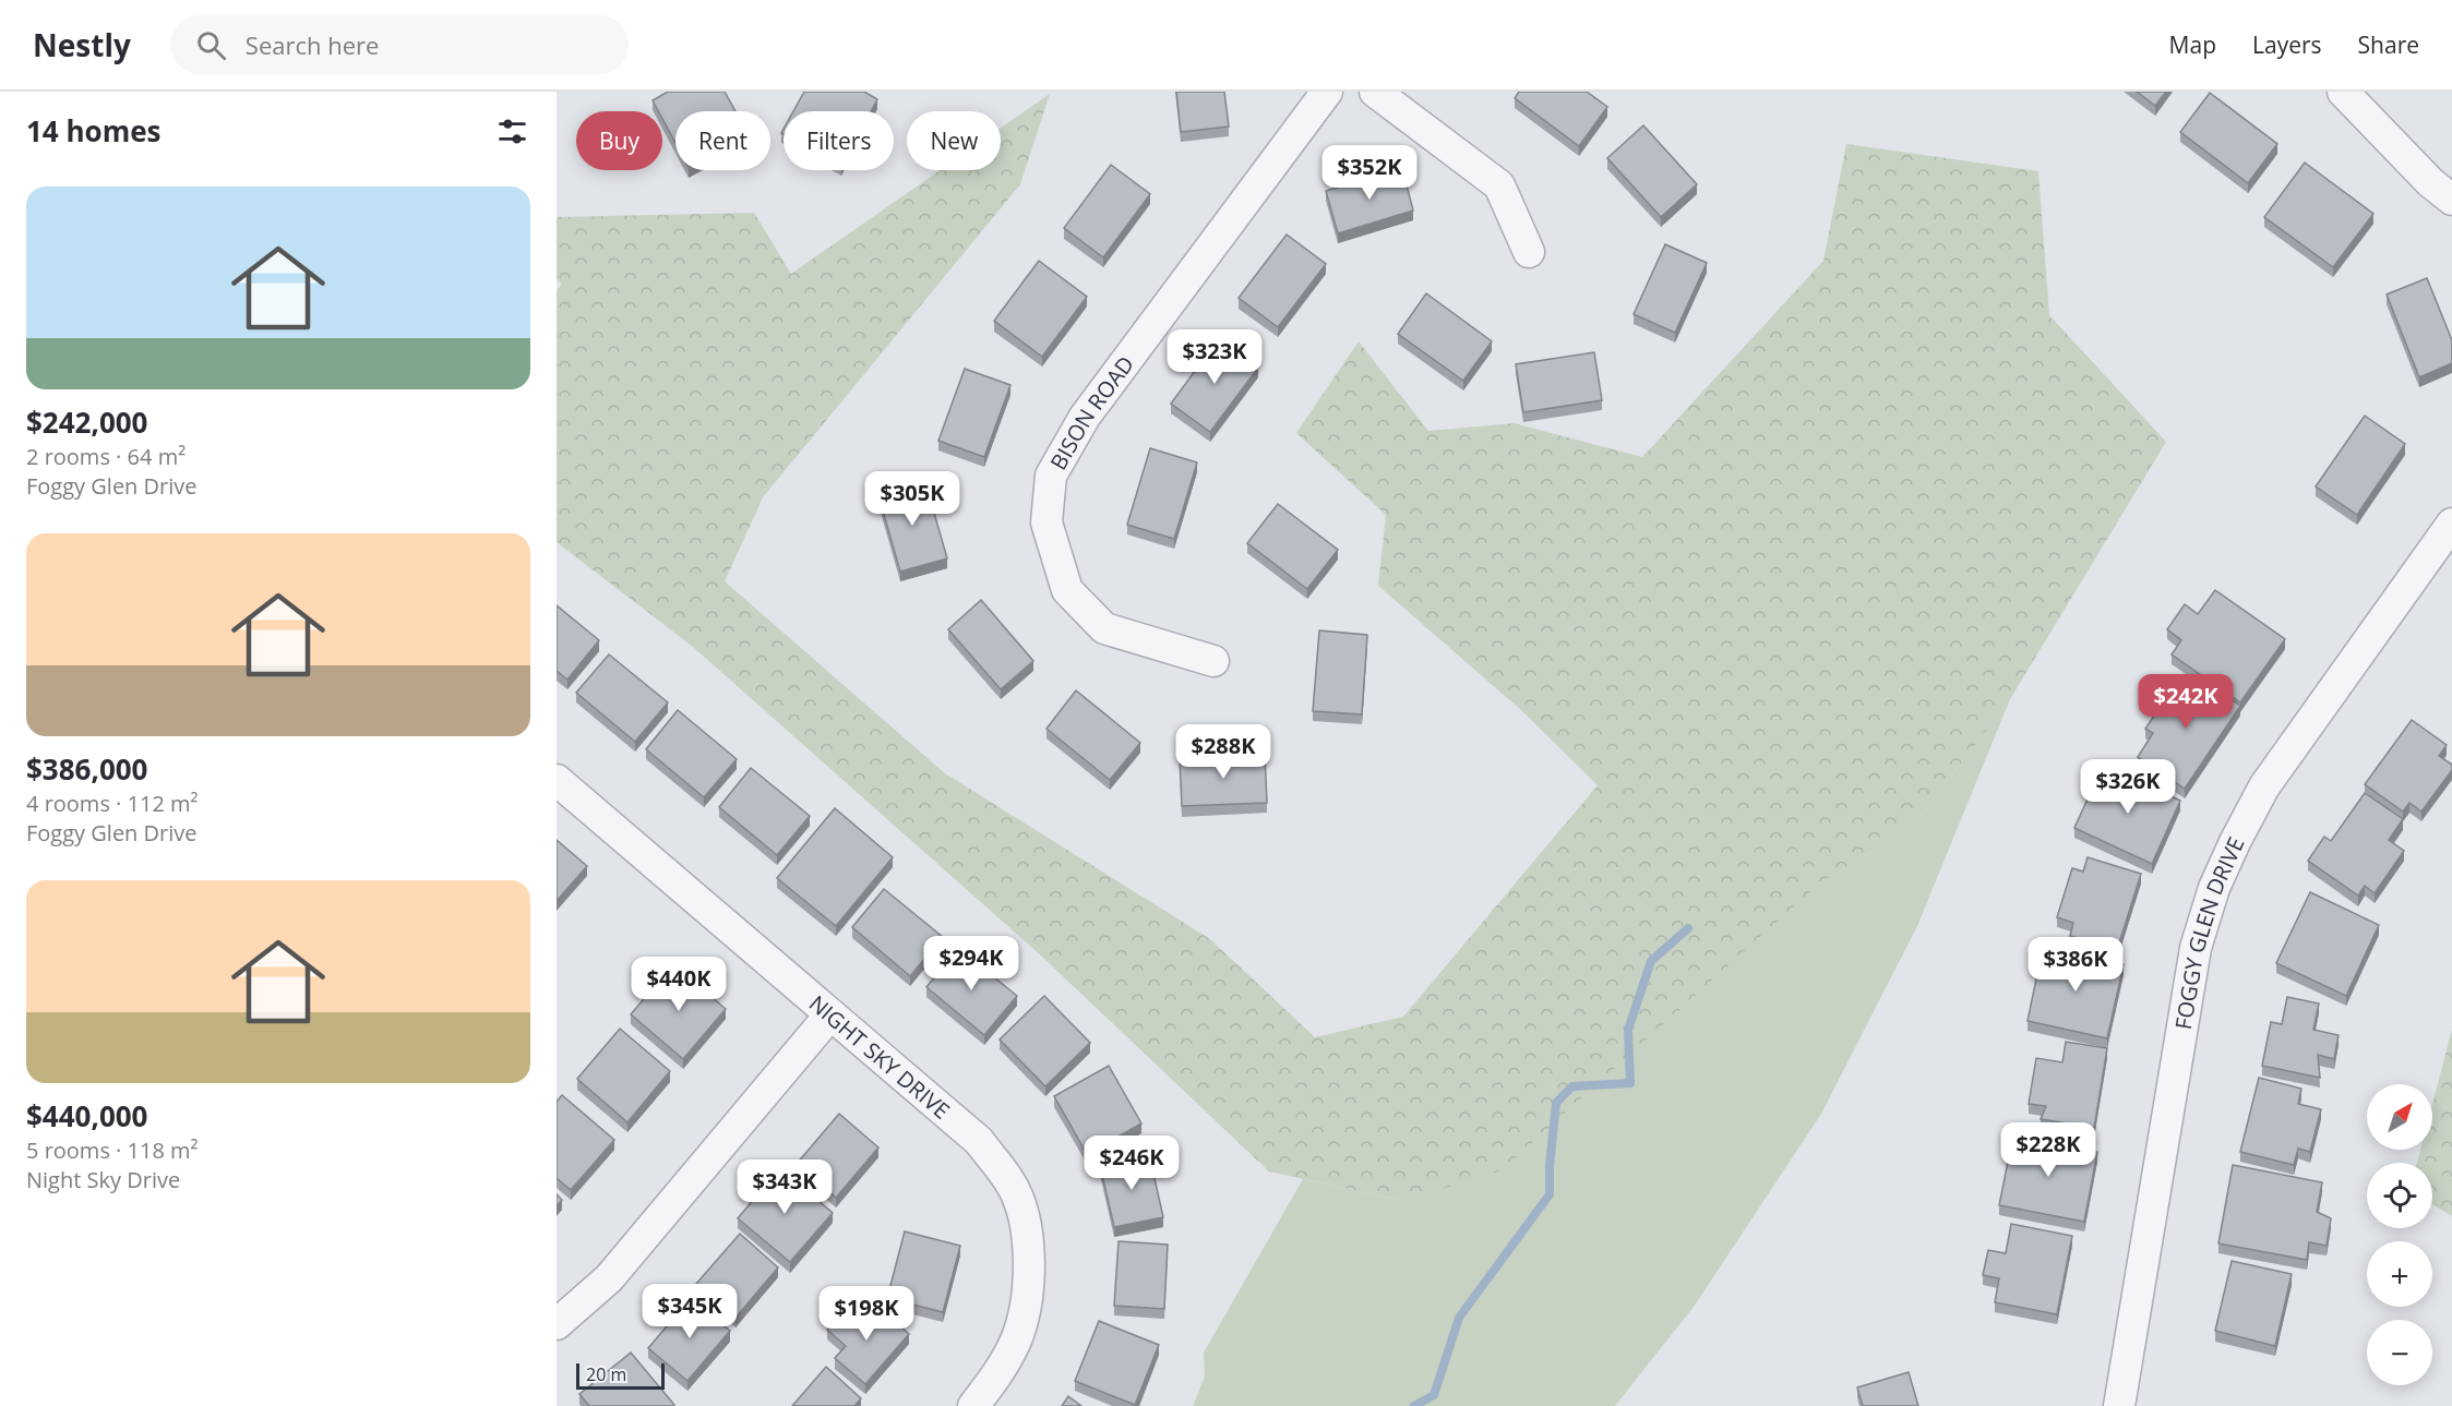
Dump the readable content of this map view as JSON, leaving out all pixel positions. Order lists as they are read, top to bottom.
{
  "streets": {
    "street": ["BISON ROAD", "FOGGY GLEN DRIVE", "NIGHT SKY DRIVE"]
  },
  "scale_bar": "20 m",
  "north": "top right",
  "page": {
    "header": "Nestly",
    "search": "Search here",
    "nav": ["Map", "Layers", "Share"],
    "heading": "14 homes",
    "chip": [
      "Buy",
      "Rent",
      "Filters",
      "New"
    ],
    "price": [
      "$352K",
      "$323K",
      "$305K",
      "$242K",
      "$288K",
      "$326K",
      "$294K",
      "$386K",
      "$440K",
      "$228K",
      "$246K",
      "$343K",
      "$345K",
      "$198K"
    ],
    "list": [
      {
        "name": "$242,000",
        "note": "2 rooms · 64 m² · Foggy Glen Drive"
      },
      {
        "name": "$386,000",
        "note": "4 rooms · 112 m² · Foggy Glen Drive"
      },
      {
        "name": "$440,000",
        "note": "5 rooms · 118 m² · Night Sky Drive"
      }
    ],
    "map_buttons": ["+", "−"],
    "scale": "20 m"
  }
}
